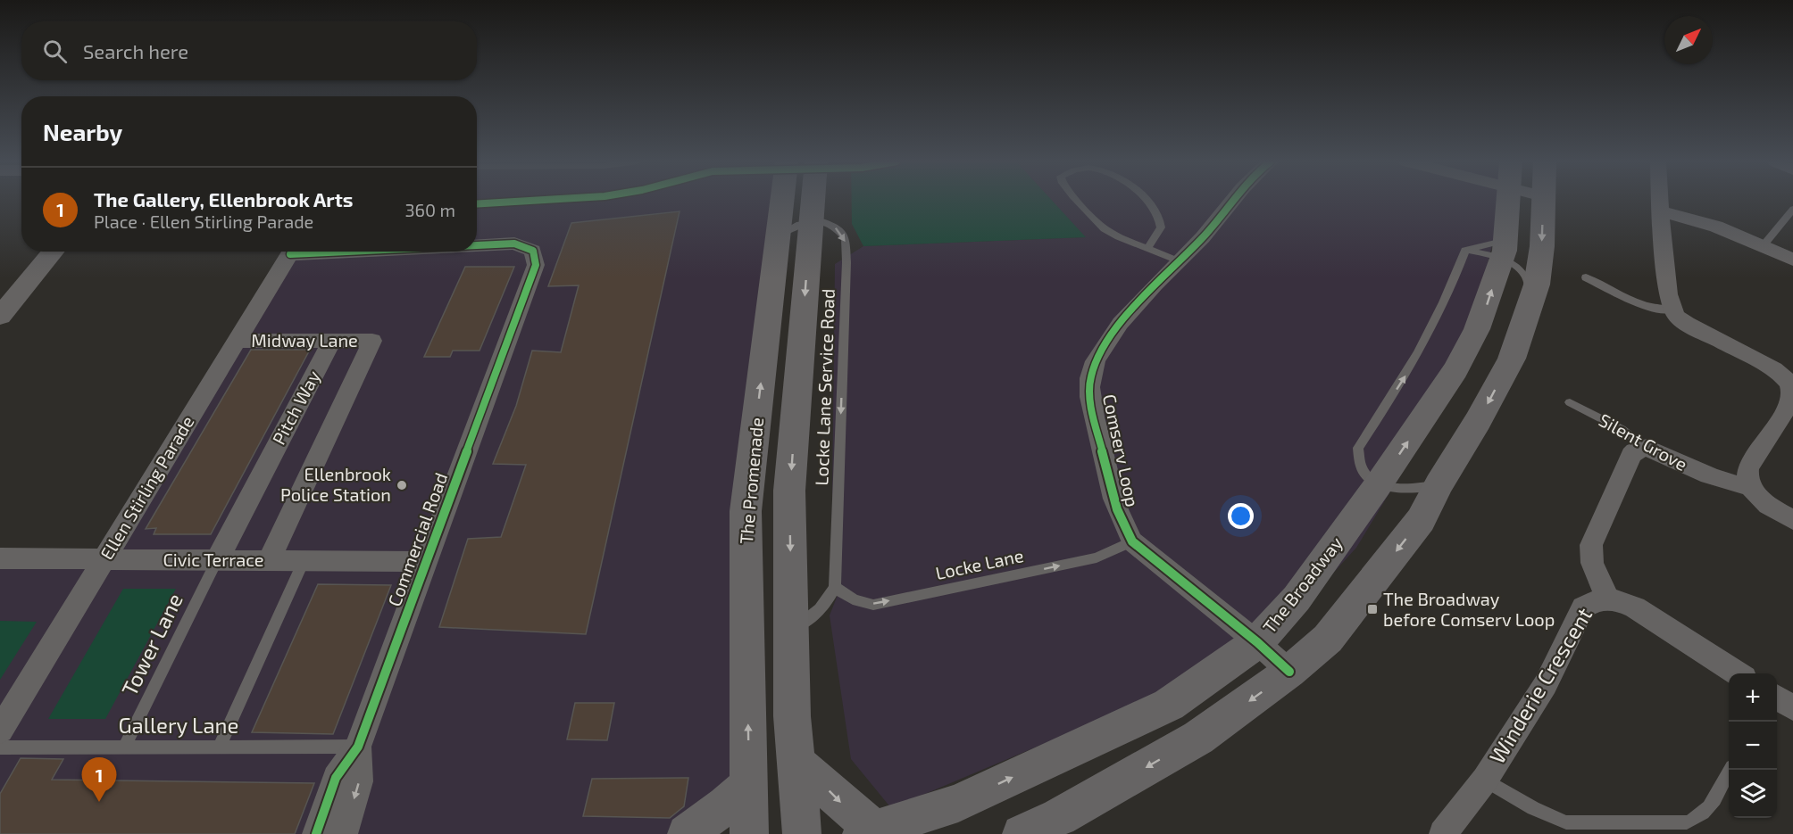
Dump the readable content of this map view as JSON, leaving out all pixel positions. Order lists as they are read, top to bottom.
{
  "streets": {
    "main road": ["The Promenade", "The Broadway"],
    "street": [
      "Midway Lane",
      "Pitch Way",
      "Silent Grove",
      "Comserv Loop",
      "Ellen Stirling Parade",
      "Commercial Road",
      "Civic Terrace",
      "Winderie Crescent"
    ],
    "lane": [
      "Locke Lane Service Road",
      "Locke Lane",
      "Tower Lane",
      "Gallery Lane"
    ]
  },
  "crossings": [
    ["Midway Lane", "Pitch Way"],
    ["Midway Lane", "Ellen Stirling Parade"],
    ["Midway Lane", "Civic Terrace"],
    ["Locke Lane Service Road", "Locke Lane"],
    ["Pitch Way", "Civic Terrace"],
    ["Pitch Way", "Tower Lane"],
    ["Comserv Loop", "Locke Lane"],
    ["Comserv Loop", "The Broadway"],
    ["Ellen Stirling Parade", "Civic Terrace"],
    ["Commercial Road", "Civic Terrace"],
    ["Commercial Road", "Gallery Lane"],
    ["Civic Terrace", "Tower Lane"],
    ["Tower Lane", "Gallery Lane"]
  ],
  "one_way": ["Locke Lane Service Road", "Locke Lane"],
  "places": {
    "other": ["Ellenbrook Police Station"],
    "transit": ["The Broadway before Comserv Loop"]
  },
  "north": "top right",
  "page": {
    "search": "Search here",
    "heading": "Nearby",
    "list": [
      {
        "mark": "1",
        "name": "The Gallery, Ellenbrook Arts",
        "note": "Place · Ellen Stirling Parade",
        "value": "360 m"
      }
    ],
    "map_buttons": ["+", "−"],
    "pins": "1"
  }
}
